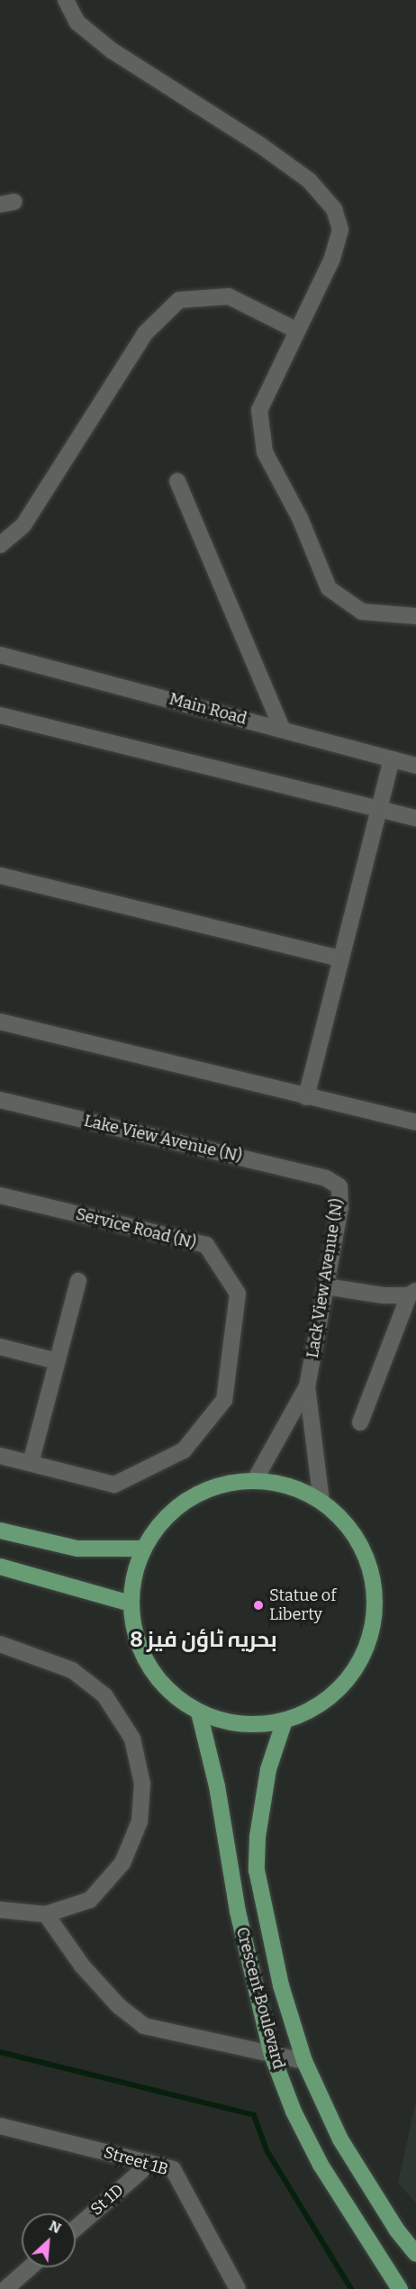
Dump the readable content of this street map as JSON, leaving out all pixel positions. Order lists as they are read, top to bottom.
{
  "streets": {
    "main road": ["Crescent Boulevard"],
    "street": [
      "Main Road",
      "Lake View Avenue (N)",
      "Service Road (N)",
      "Lack View Avenue (N)",
      "Street 1B",
      "St 1D"
    ]
  },
  "crossings": [
    ["Lake View Avenue (N)", "Lack View Avenue (N)"],
    ["Street 1B", "St 1D"]
  ],
  "districts": ["بحریہ ٹاؤن فیز 8"],
  "places": ["Statue of Liberty"],
  "north": "top right"
}
